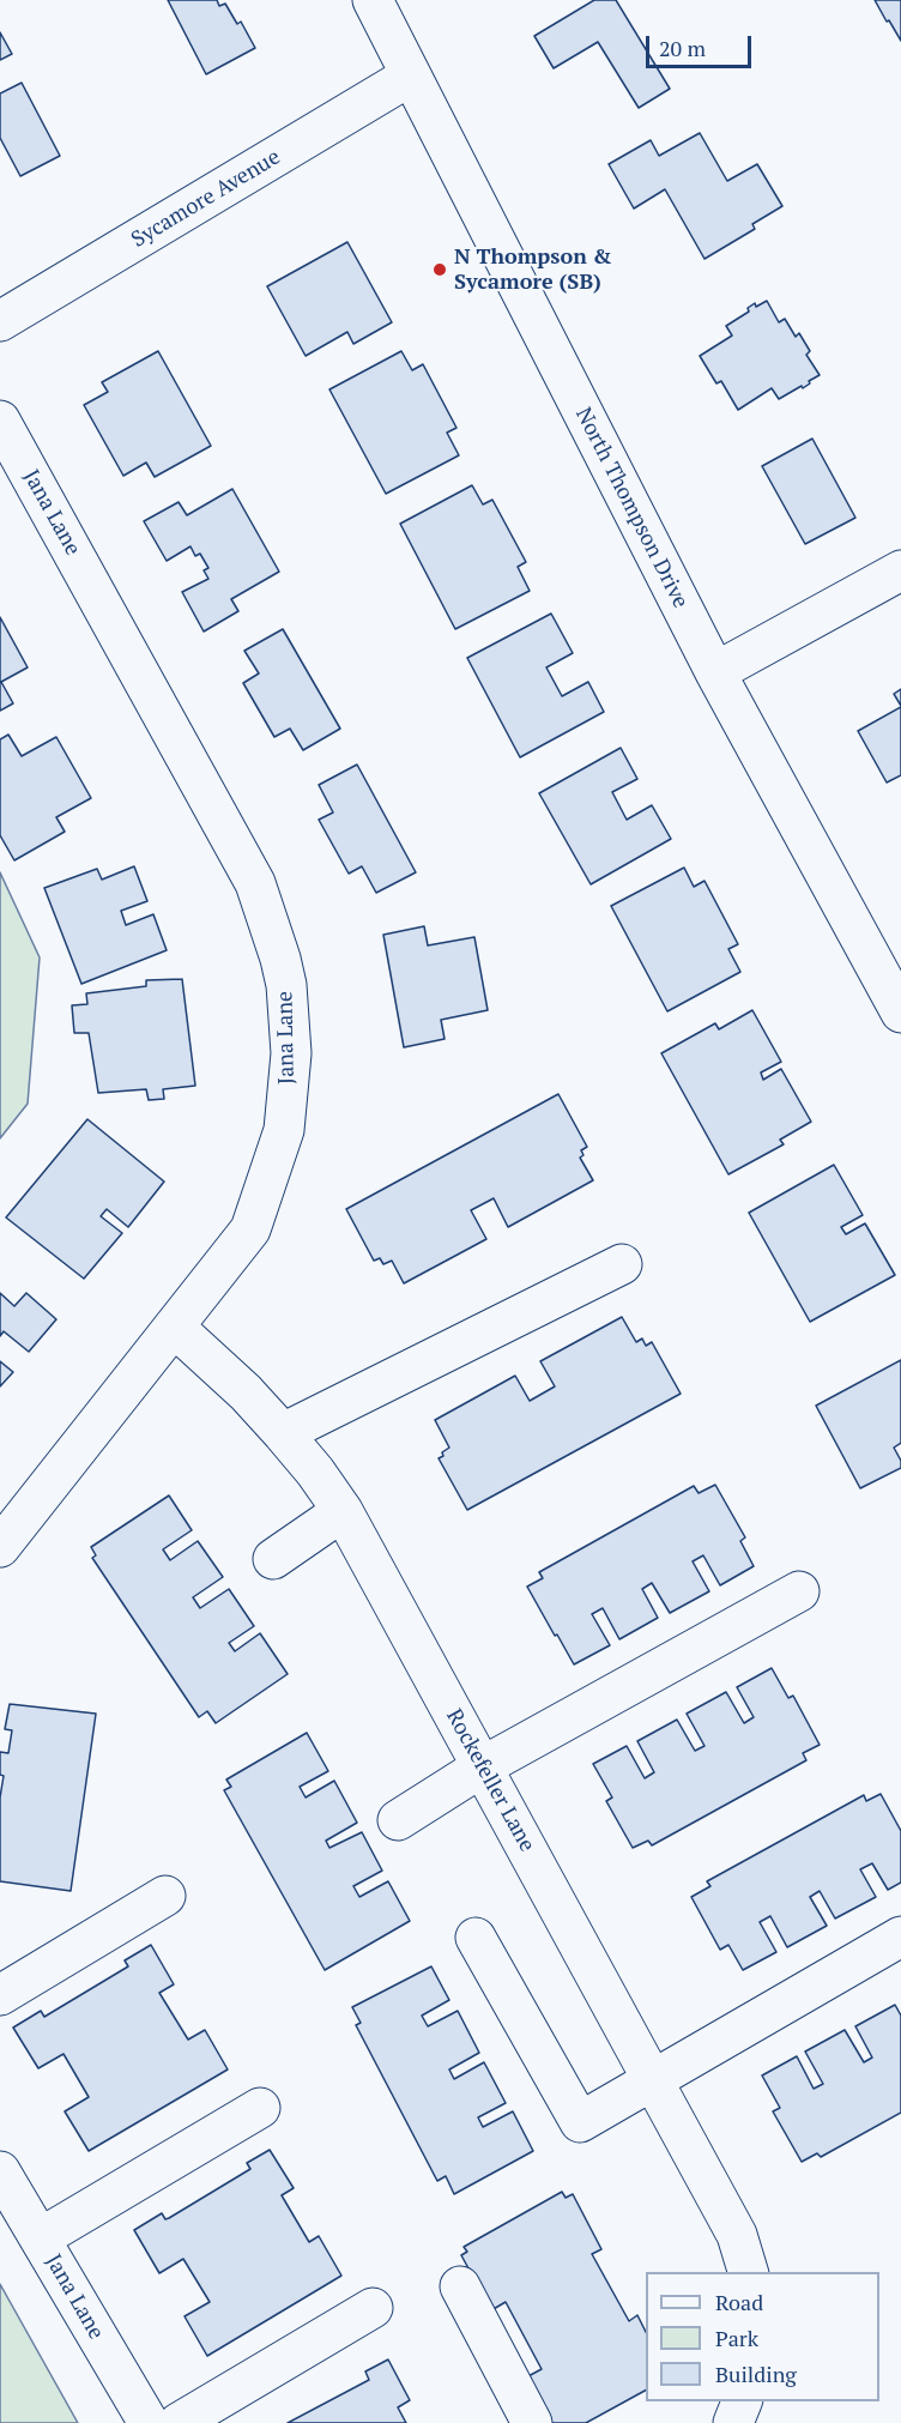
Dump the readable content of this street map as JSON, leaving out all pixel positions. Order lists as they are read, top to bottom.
{
  "streets": {
    "street": [
      "Sycamore Avenue",
      "North Thompson Drive",
      "Jana Lane",
      "Rockefeller Lane"
    ]
  },
  "crossings": [
    ["Sycamore Avenue", "North Thompson Drive"],
    ["Jana Lane", "Rockefeller Lane"]
  ],
  "places": ["N Thompson & Sycamore (SB)"],
  "legend": ["Road", "Park", "Building"],
  "scale_bar": "20 m"
}
